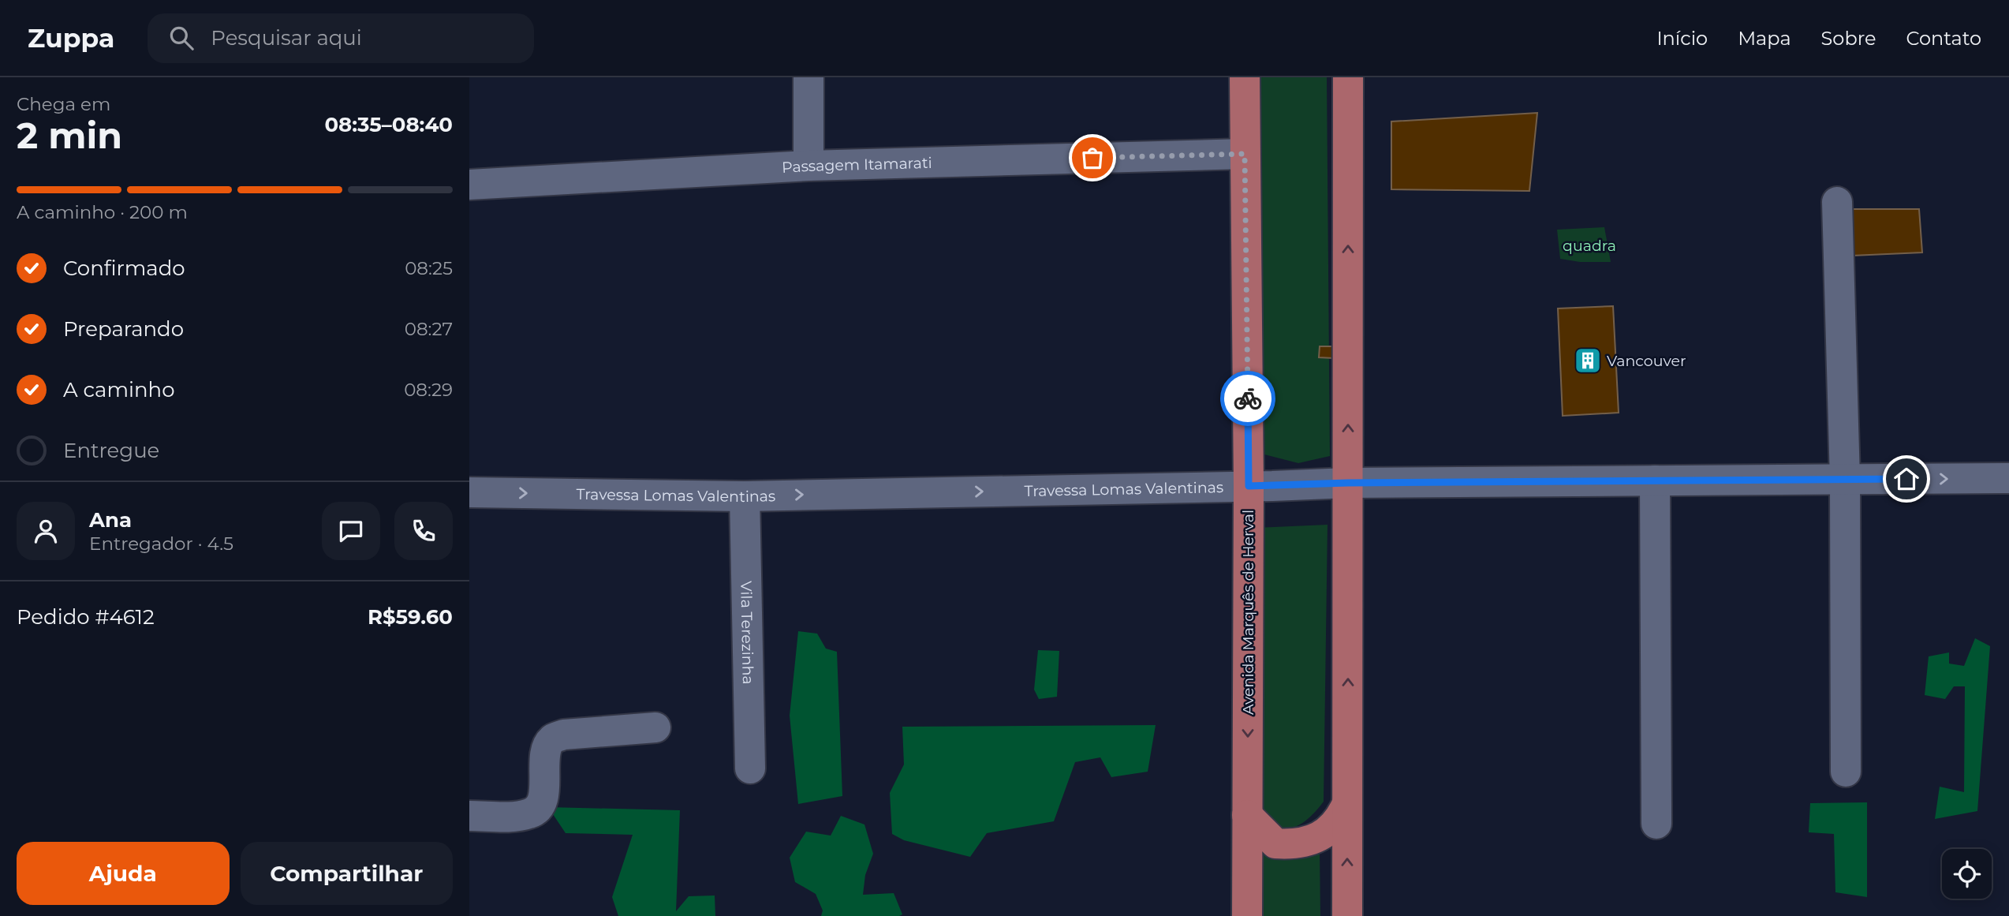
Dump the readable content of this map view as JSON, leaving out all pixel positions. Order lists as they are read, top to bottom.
{
  "streets": {
    "main road": ["Avenida Marquês de Herval"],
    "street": ["Passagem Itamarati", "Travessa Lomas Valentinas", "Vila Terezinha"]
  },
  "crossings": [
    ["Passagem Itamarati", "Avenida Marquês de Herval"],
    ["Travessa Lomas Valentinas", "Avenida Marquês de Herval"],
    ["Travessa Lomas Valentinas", "Vila Terezinha"]
  ],
  "one_way": ["Travessa Lomas Valentinas"],
  "parks": ["quadra"],
  "places": {
    "building": ["Vancouver"]
  },
  "page": {
    "header": "Zuppa",
    "search": "Pesquisar aqui",
    "nav": [
      "Início",
      "Mapa",
      "Sobre",
      "Contato"
    ],
    "heading": ["2 min", "Chega em", "08:35–08:40"],
    "panel": [
      "Ana",
      "Entregador · 4.5",
      "Pedido #4612",
      "R$59.60"
    ],
    "bar": "A caminho · 200 m",
    "list": [
      ["Confirmado", "08:25"],
      ["Preparando", "08:27"],
      ["A caminho", "08:29"],
      "Entregue"
    ],
    "buttons": ["Ajuda", "Compartilhar"]
  }
}
